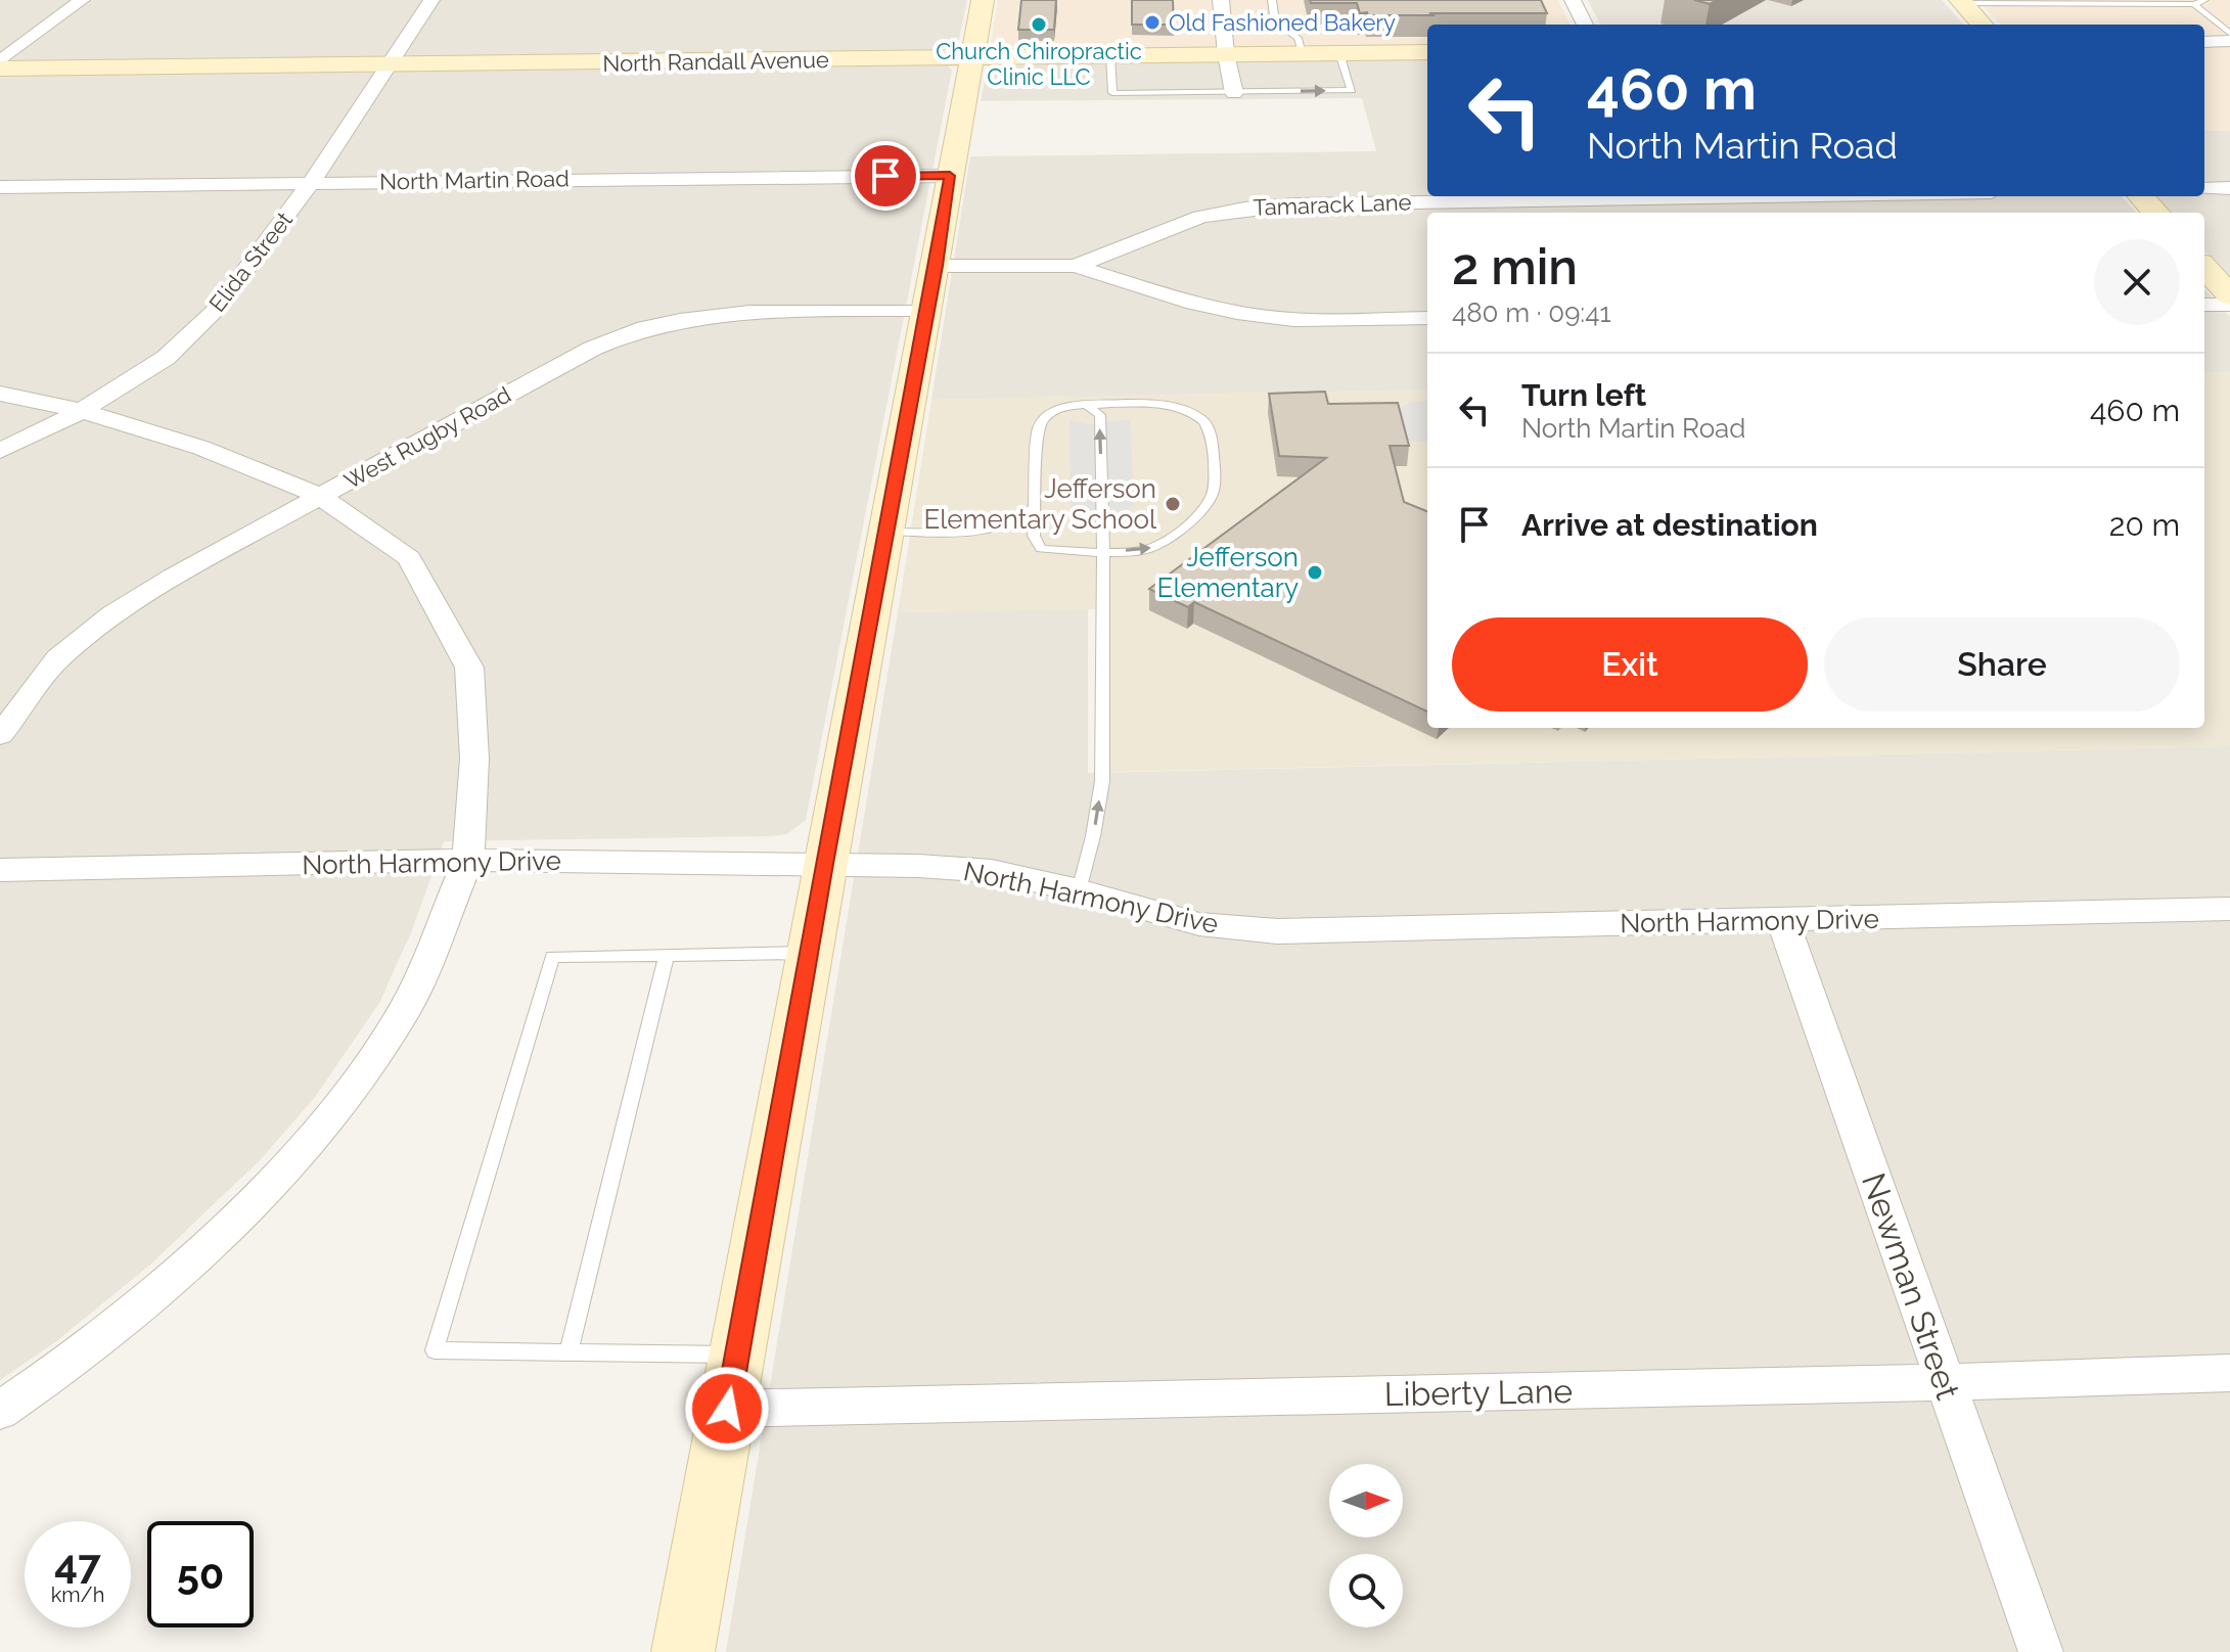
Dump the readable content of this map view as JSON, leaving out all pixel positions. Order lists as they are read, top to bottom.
{
  "streets": {
    "main road": ["North Randall Avenue"],
    "street": [
      "North Martin Road",
      "Tamarack Lane",
      "Elida Street",
      "West Rugby Road",
      "North Harmony Drive",
      "Newman Street",
      "Liberty Lane"
    ]
  },
  "crossings": [
    ["North Randall Avenue", "Elida Street"],
    ["North Martin Road", "Elida Street"],
    ["North Harmony Drive", "Newman Street"],
    ["Newman Street", "Liberty Lane"]
  ],
  "places": [
    "Old Fashioned Bakery",
    "Church Chiropractic Clinic LLC",
    "Jefferson Elementary School",
    "Jefferson Elementary"
  ],
  "north": "right",
  "page": {
    "turn": ["460 m", "North Martin Road"],
    "heading": ["2 min", "480 m · 09:41"],
    "list": [
      {
        "name": "Turn left",
        "note": "North Martin Road",
        "value": "460 m"
      },
      {
        "name": "Arrive at destination",
        "value": "20 m"
      }
    ],
    "buttons": ["Exit", "Share"],
    "speed": "47 km/h",
    "limit": "50"
  }
}
